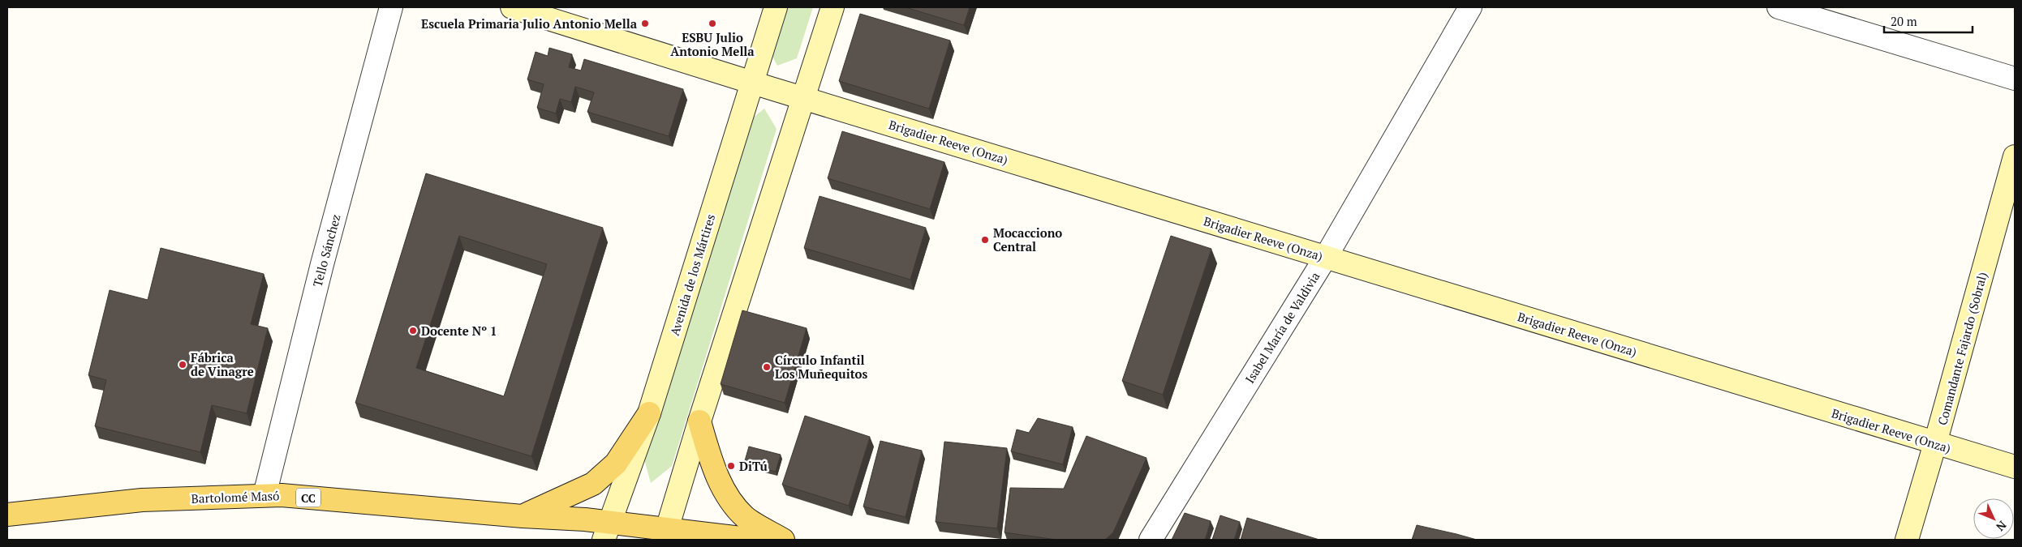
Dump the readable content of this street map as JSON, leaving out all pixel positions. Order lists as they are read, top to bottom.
{
  "streets": {
    "main road": ["Bartolomé Masó", "CC"],
    "street": [
      "Brigadier Reeve (Onza)",
      "Tello Sánchez",
      "Avenida de los Mártires",
      "Isabel María de Valdivia",
      "Comandante Fajardo (Sobral)"
    ]
  },
  "crossings": [
    ["Brigadier Reeve (Onza)", "Avenida de los Mártires"],
    ["Brigadier Reeve (Onza)", "Isabel María de Valdivia"],
    ["Brigadier Reeve (Onza)", "Comandante Fajardo (Sobral)"],
    ["Tello Sánchez", "Bartolomé Masó"],
    ["Avenida de los Mártires", "Bartolomé Masó"],
    ["Avenida de los Mártires", "CC"],
    ["Bartolomé Masó", "CC"]
  ],
  "places": [
    "Escuela Primaria Julio Antonio Mella",
    "ESBU Julio Antonio Mella",
    "Mocacciono Central",
    "Docente Nº 1",
    "Fábrica de Vinagre",
    "Círculo Infantil Los Muñequitos",
    "DiTú"
  ],
  "scale_bar": "20 m",
  "north": "bottom right"
}
